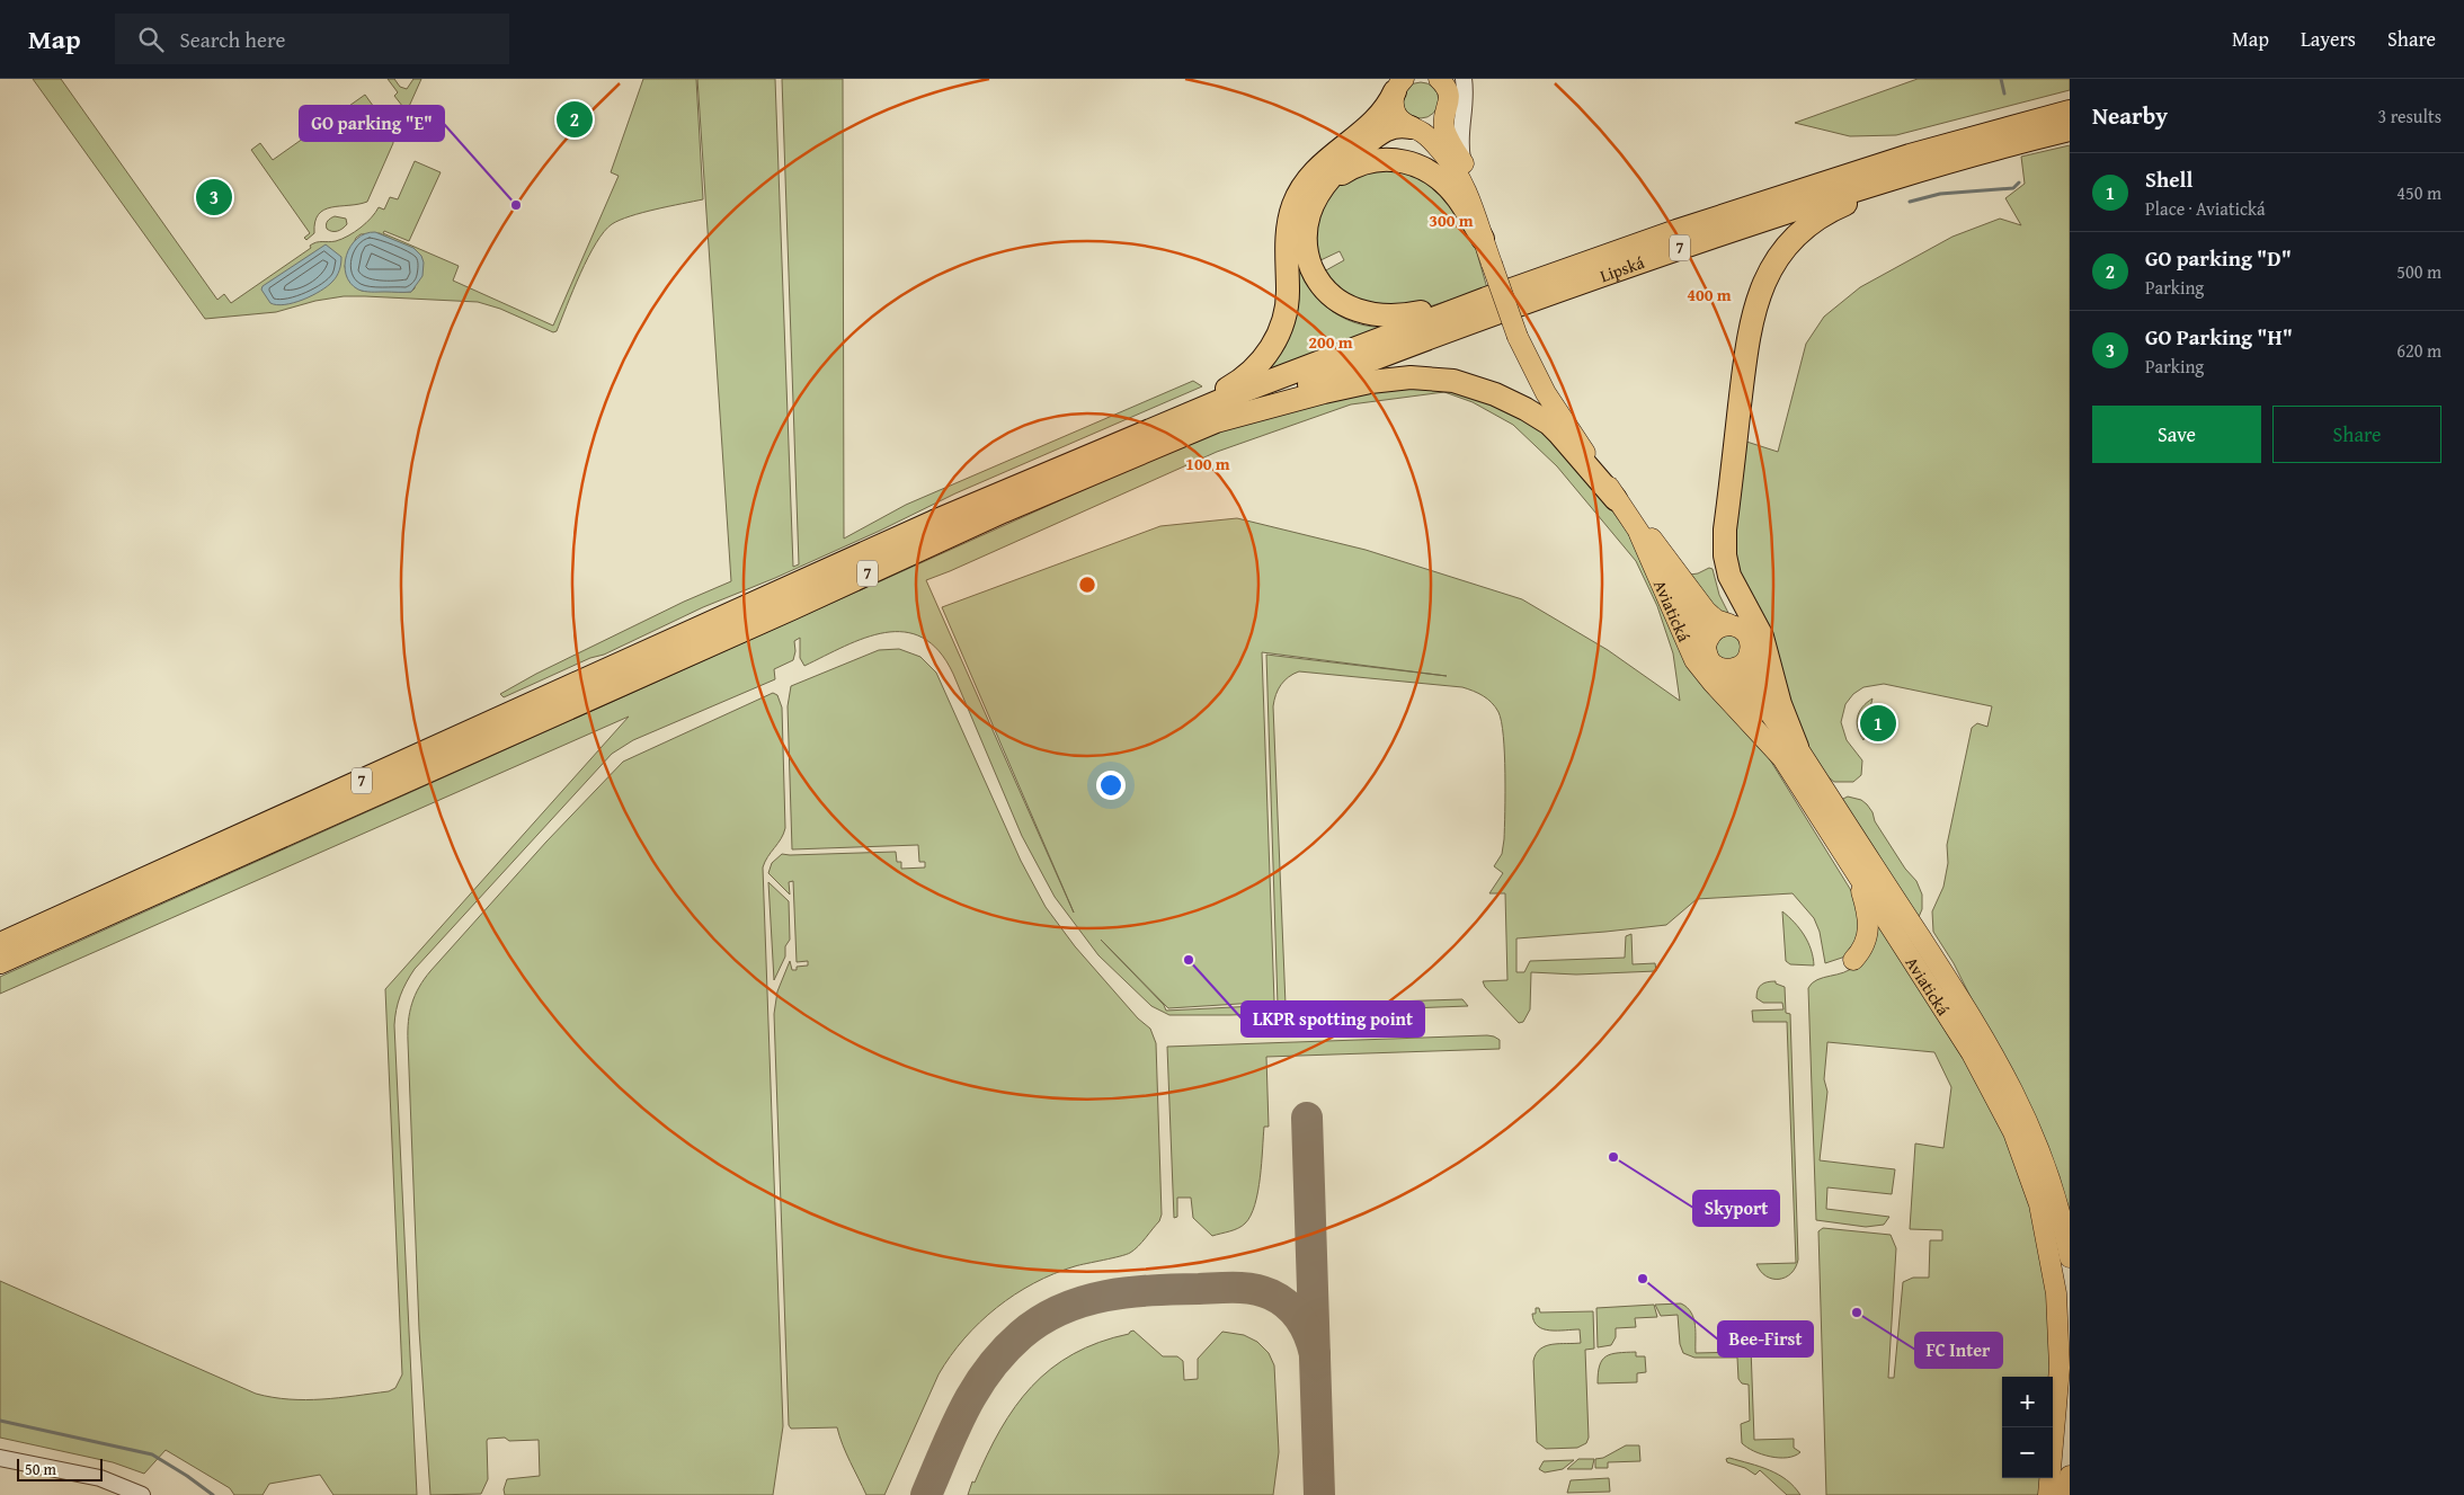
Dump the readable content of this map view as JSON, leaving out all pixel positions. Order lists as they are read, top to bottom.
{
  "streets": {
    "highway": ["7", "Lipská"],
    "main road": ["Aviatická"]
  },
  "crossings": [
    ["7", "Lipská"]
  ],
  "places": [
    "GO parking \"E\"",
    "LKPR spotting point",
    "Skyport",
    "Bee-First",
    "FC Inter"
  ],
  "scale_bar": "50 m",
  "page": {
    "header": "Map",
    "search": "Search here",
    "nav": ["Map", "Layers", "Share"],
    "heading": ["Nearby", "3 results"],
    "pins": ["2", "3", "1"],
    "list": [
      {
        "mark": "1",
        "name": "Shell",
        "note": "Place · Aviatická",
        "value": "450 m"
      },
      {
        "mark": "2",
        "name": "GO parking \"D\"",
        "note": "Parking",
        "value": "500 m"
      },
      {
        "mark": "3",
        "name": "GO Parking \"H\"",
        "note": "Parking",
        "value": "620 m"
      }
    ],
    "buttons": ["Save", "Share"],
    "map_buttons": ["+", "−"],
    "scale": "50 m"
  },
  "rings": [
    "300 m",
    "400 m",
    "200 m",
    "100 m"
  ]
}
